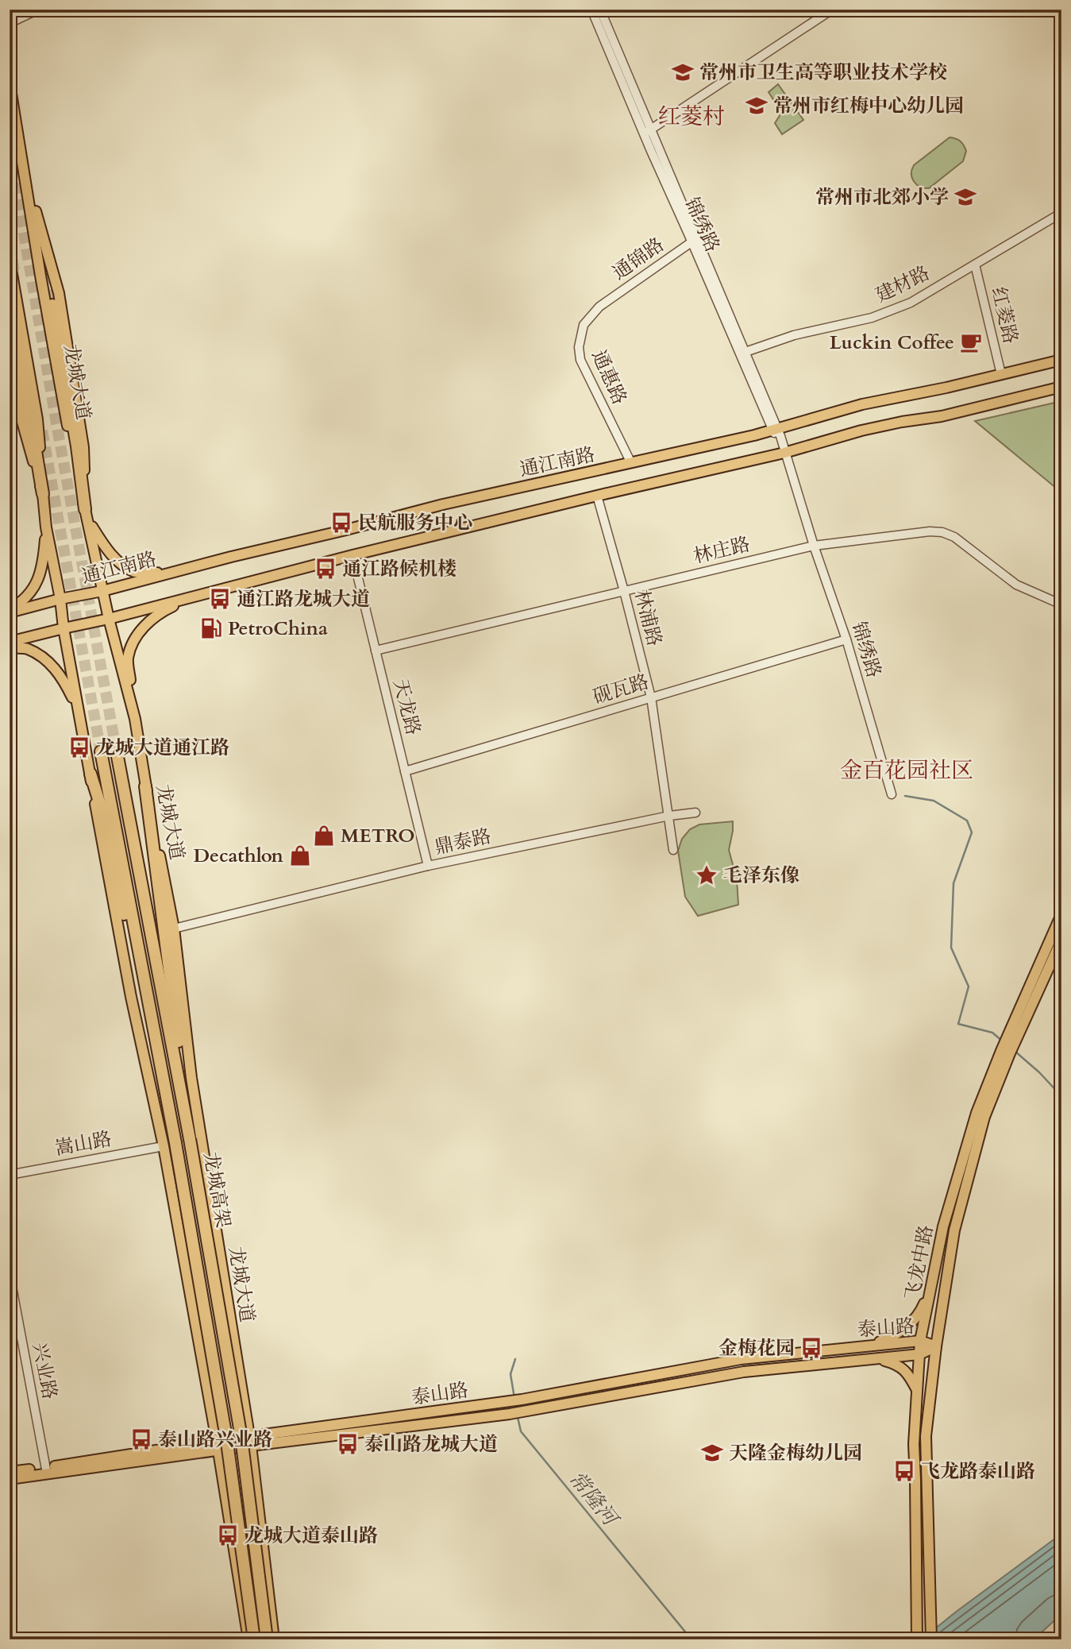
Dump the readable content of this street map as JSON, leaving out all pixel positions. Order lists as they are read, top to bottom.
{
  "streets": {
    "highway": ["龙城高架"],
    "main road": [
      "龙城大道",
      "通江南路",
      "飞龙中路",
      "泰山路"
    ],
    "street": [
      "锦绣路",
      "通锦路",
      "建材路",
      "红菱路",
      "通惠路",
      "林庄路",
      "林浦路",
      "砚瓦路",
      "天龙路",
      "鼎泰路",
      "嵩山路",
      "兴业路"
    ]
  },
  "crossings": [
    ["锦绣路", "通锦路"],
    ["锦绣路", "建材路"],
    ["锦绣路", "通江南路"],
    ["锦绣路", "林庄路"],
    ["锦绣路", "砚瓦路"],
    ["通锦路", "通惠路"],
    ["建材路", "红菱路"],
    ["红菱路", "通江南路"],
    ["通惠路", "通江南路"],
    ["龙城大道", "通江南路"],
    ["龙城大道", "鼎泰路"],
    ["龙城大道", "泰山路"],
    ["林庄路", "林浦路"],
    ["林庄路", "天龙路"],
    ["林浦路", "砚瓦路"],
    ["林浦路", "鼎泰路"],
    ["砚瓦路", "天龙路"],
    ["天龙路", "鼎泰路"],
    ["飞龙中路", "泰山路"],
    ["泰山路", "兴业路"]
  ],
  "districts": ["红菱村", "金百花园社区"],
  "water": ["常隆河"],
  "places": {
    "school or university": [
      "常州市卫生高等职业技术学校",
      "常州市红梅中心幼儿园",
      "常州市北郊小学",
      "天隆金梅幼儿园"
    ],
    "cafe": ["Luckin Coffee"],
    "bus stop": [
      "民航服务中心",
      "通江路候机楼",
      "通江路龙城大道",
      "龙城大道通江路",
      "金梅花园",
      "泰山路兴业路",
      "泰山路龙城大道",
      "飞龙路泰山路",
      "龙城大道泰山路"
    ],
    "fuel station": ["PetroChina"],
    "shop": ["METRO", "Decathlon"],
    "place": ["毛泽东像"]
  }
}
